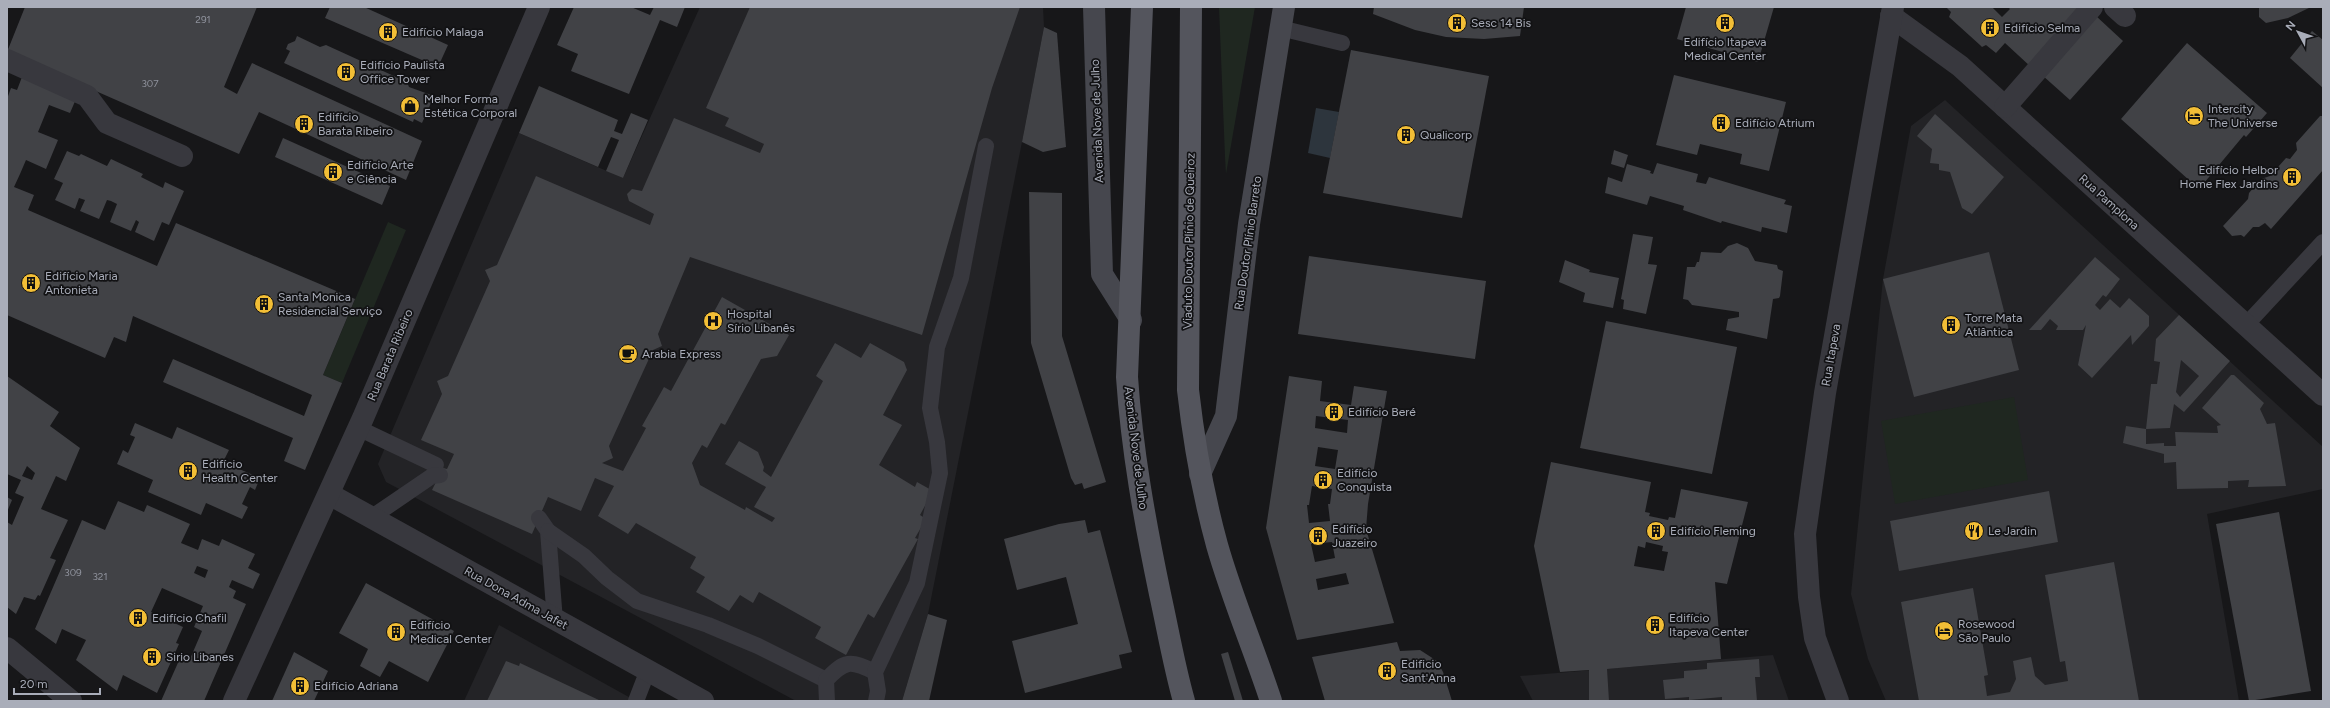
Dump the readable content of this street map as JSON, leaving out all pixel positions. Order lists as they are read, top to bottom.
{
  "streets": {
    "main road": ["Avenida Nove de Julho", "Viaduto Doutor Plínio de Queiroz", "Rua Doutor Plínio Barreto"],
    "street": [
      "Rua Pamplona",
      "Rua Barata Ribeiro",
      "Rua Itapeva",
      "Rua Dona Adma Jafet"
    ]
  },
  "crossings": [
    ["Rua Pamplona", "Rua Itapeva"],
    ["Viaduto Doutor Plínio de Queiroz", "Rua Doutor Plínio Barreto"],
    ["Rua Barata Ribeiro", "Rua Dona Adma Jafet"]
  ],
  "places": {
    "building": [
      "Sesc 14 Bis",
      "Edifício Itapeva Medical Center",
      "Edifício Selma",
      "Edifício Malaga",
      "Edifício Paulista Office Tower",
      "Edifício Atrium",
      "Edifício Barata Ribeiro",
      "Qualicorp",
      "Edifício Arte e Ciência",
      "Edifício Helbor Home Flex Jardins",
      "Edifício Maria Antonieta",
      "Santa Monica Residencial Serviço",
      "Torre Mata Atlântica",
      "Edifício Beré",
      "Edifício Health Center",
      "Edifício Conquista",
      "Edifício Fleming",
      "Edifício Juazeiro",
      "Edifício Chafil",
      "Edifício Itapeva Center",
      "Edifício Medical Center",
      "Sirio Libanes",
      "Edificio Sant'Anna",
      "Edifício Adriana"
    ],
    "shop": ["Melhor Forma Estética Corporal"],
    "hotel": ["Intercity The Universe", "Rosewood São Paulo"],
    "hospital": ["Hospital Sírio Libanês"],
    "cafe": ["Arabia Express"],
    "restaurant": ["Le Jardin"]
  },
  "house_numbers": [
    "291",
    "307",
    "309",
    "321"
  ],
  "scale_bar": "20 m",
  "north": "top left"
}
